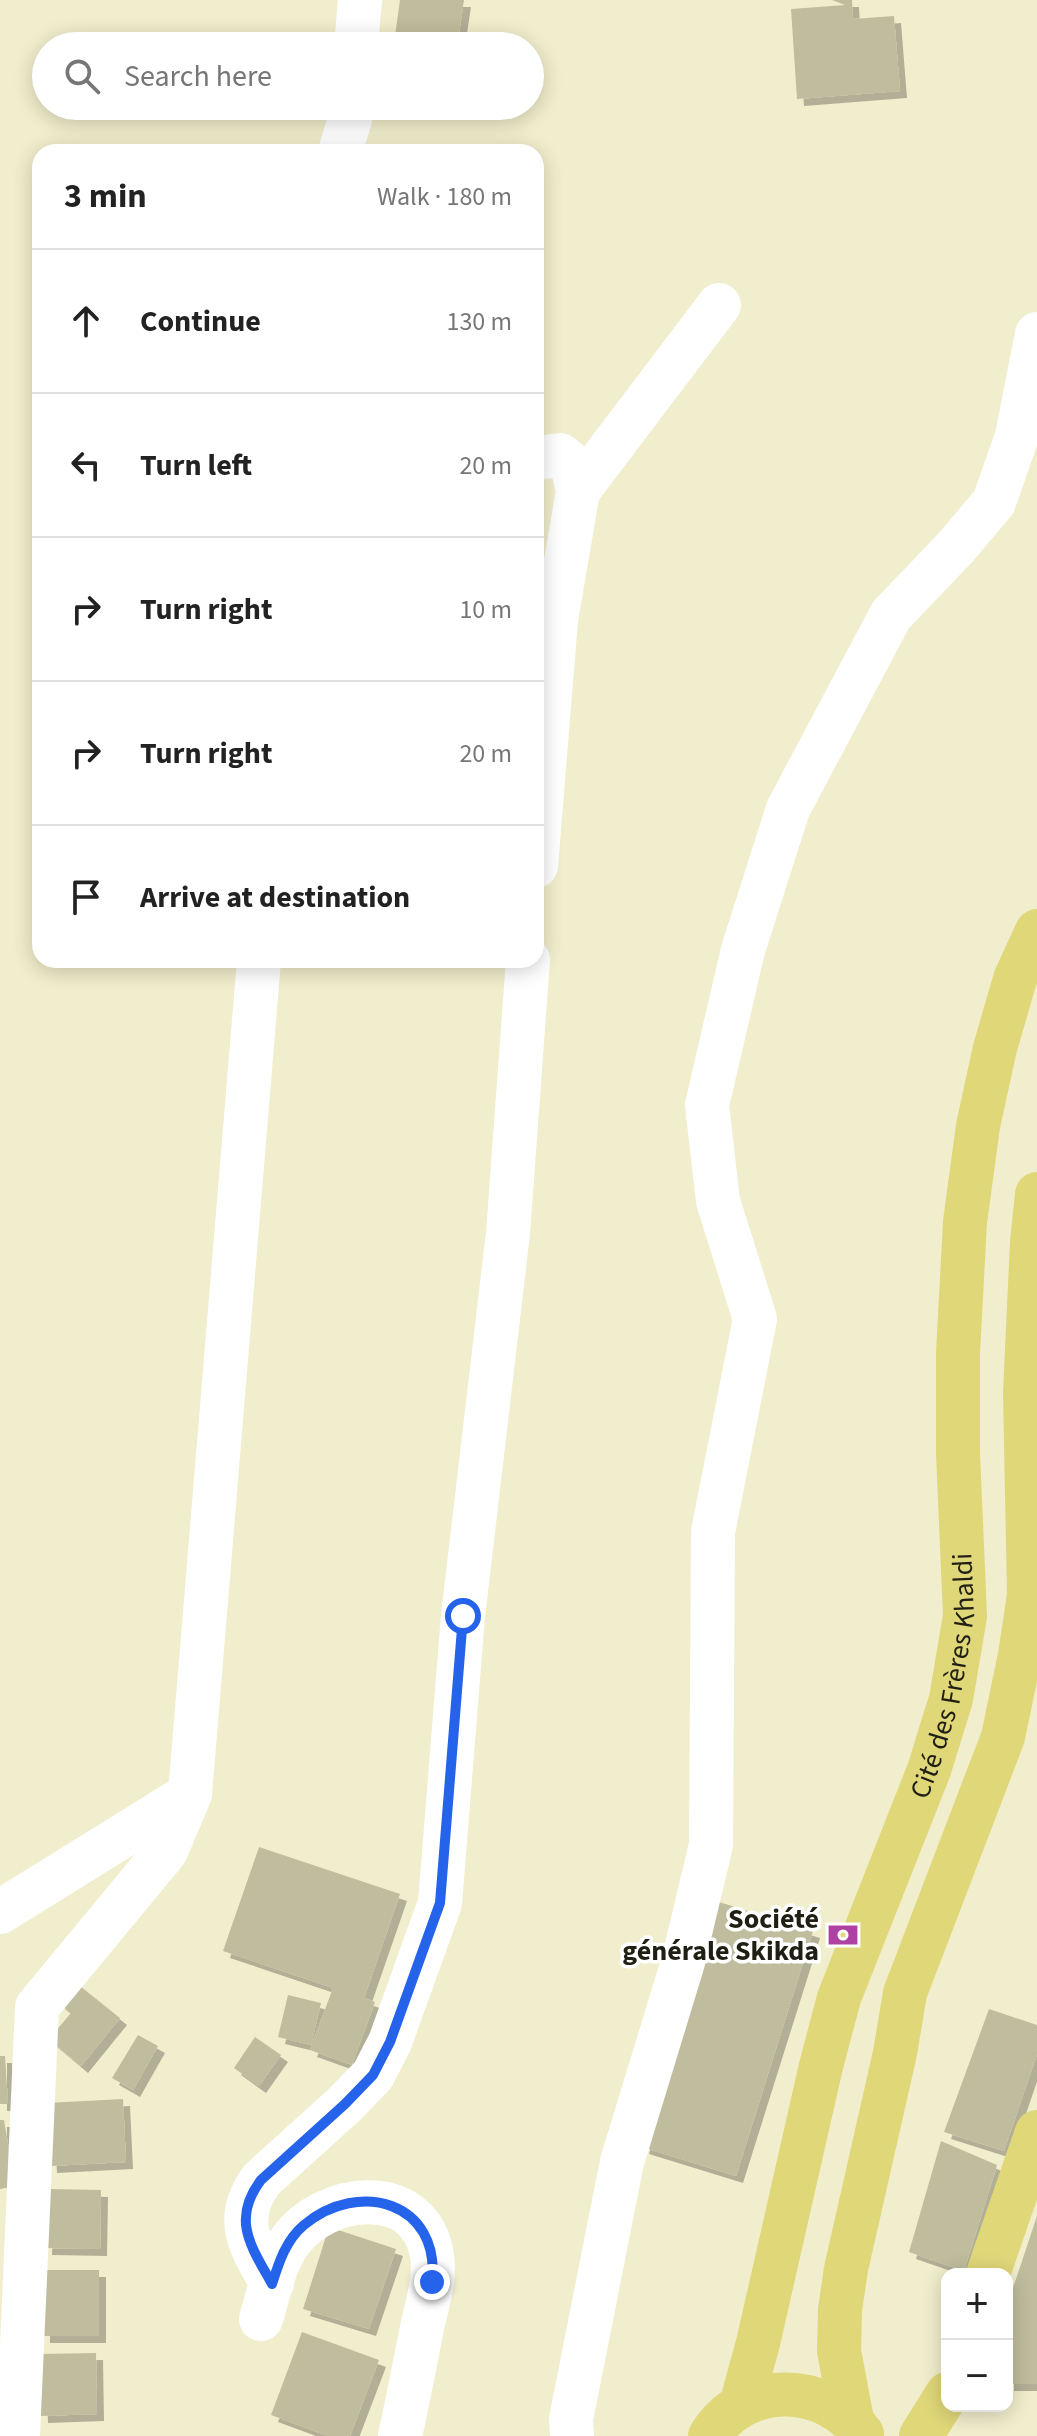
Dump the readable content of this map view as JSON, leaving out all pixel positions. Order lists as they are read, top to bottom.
{
  "streets": {
    "main road": ["Cité des Frères Khaldi"]
  },
  "places": {
    "bank": ["Société générale Skikda"]
  },
  "page": {
    "search": "Search here",
    "heading": ["3 min", "Walk · 180 m"],
    "list": [
      ["Continue", "130 m"],
      ["Turn left", "20 m"],
      ["Turn right", "10 m"],
      ["Turn right", "20 m"],
      "Arrive at destination"
    ],
    "map_buttons": ["+", "−"]
  }
}
